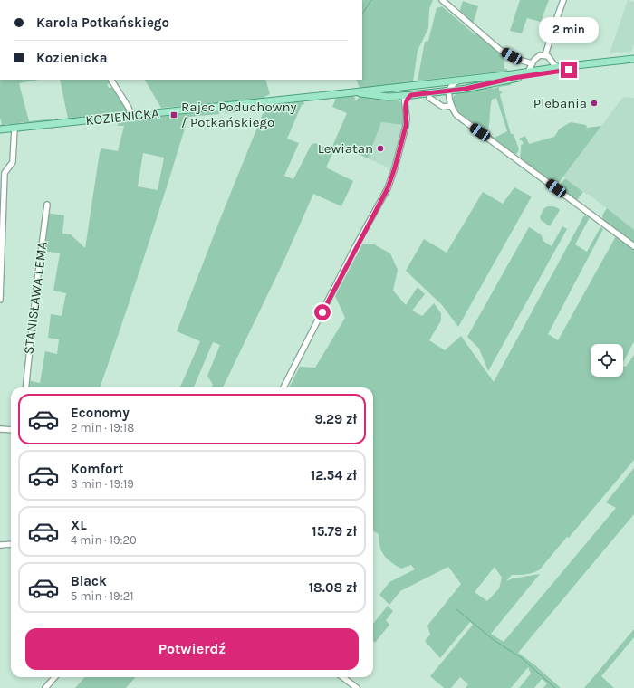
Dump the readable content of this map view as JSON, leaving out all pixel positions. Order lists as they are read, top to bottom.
{
  "streets": {
    "main road": ["KOZIENICKA"],
    "street": ["STANISŁAWA LEMA"]
  },
  "places": {
    "other": ["Plebania", "Lewiatan"],
    "transit": ["Rajec Poduchowny / Potkańskiego"]
  },
  "page": {
    "banner": ["Karola Potkańskiego", "Kozienicka"],
    "bubble": "2 min",
    "list": [
      {
        "name": "Economy",
        "note": "2 min · 19:18",
        "value": "9.29 zł"
      },
      {
        "name": "Komfort",
        "note": "3 min · 19:19",
        "value": "12.54 zł"
      },
      {
        "name": "XL",
        "note": "4 min · 19:20",
        "value": "15.79 zł"
      },
      {
        "name": "Black",
        "note": "5 min · 19:21",
        "value": "18.08 zł"
      }
    ],
    "buttons": "Potwierdź"
  }
}
